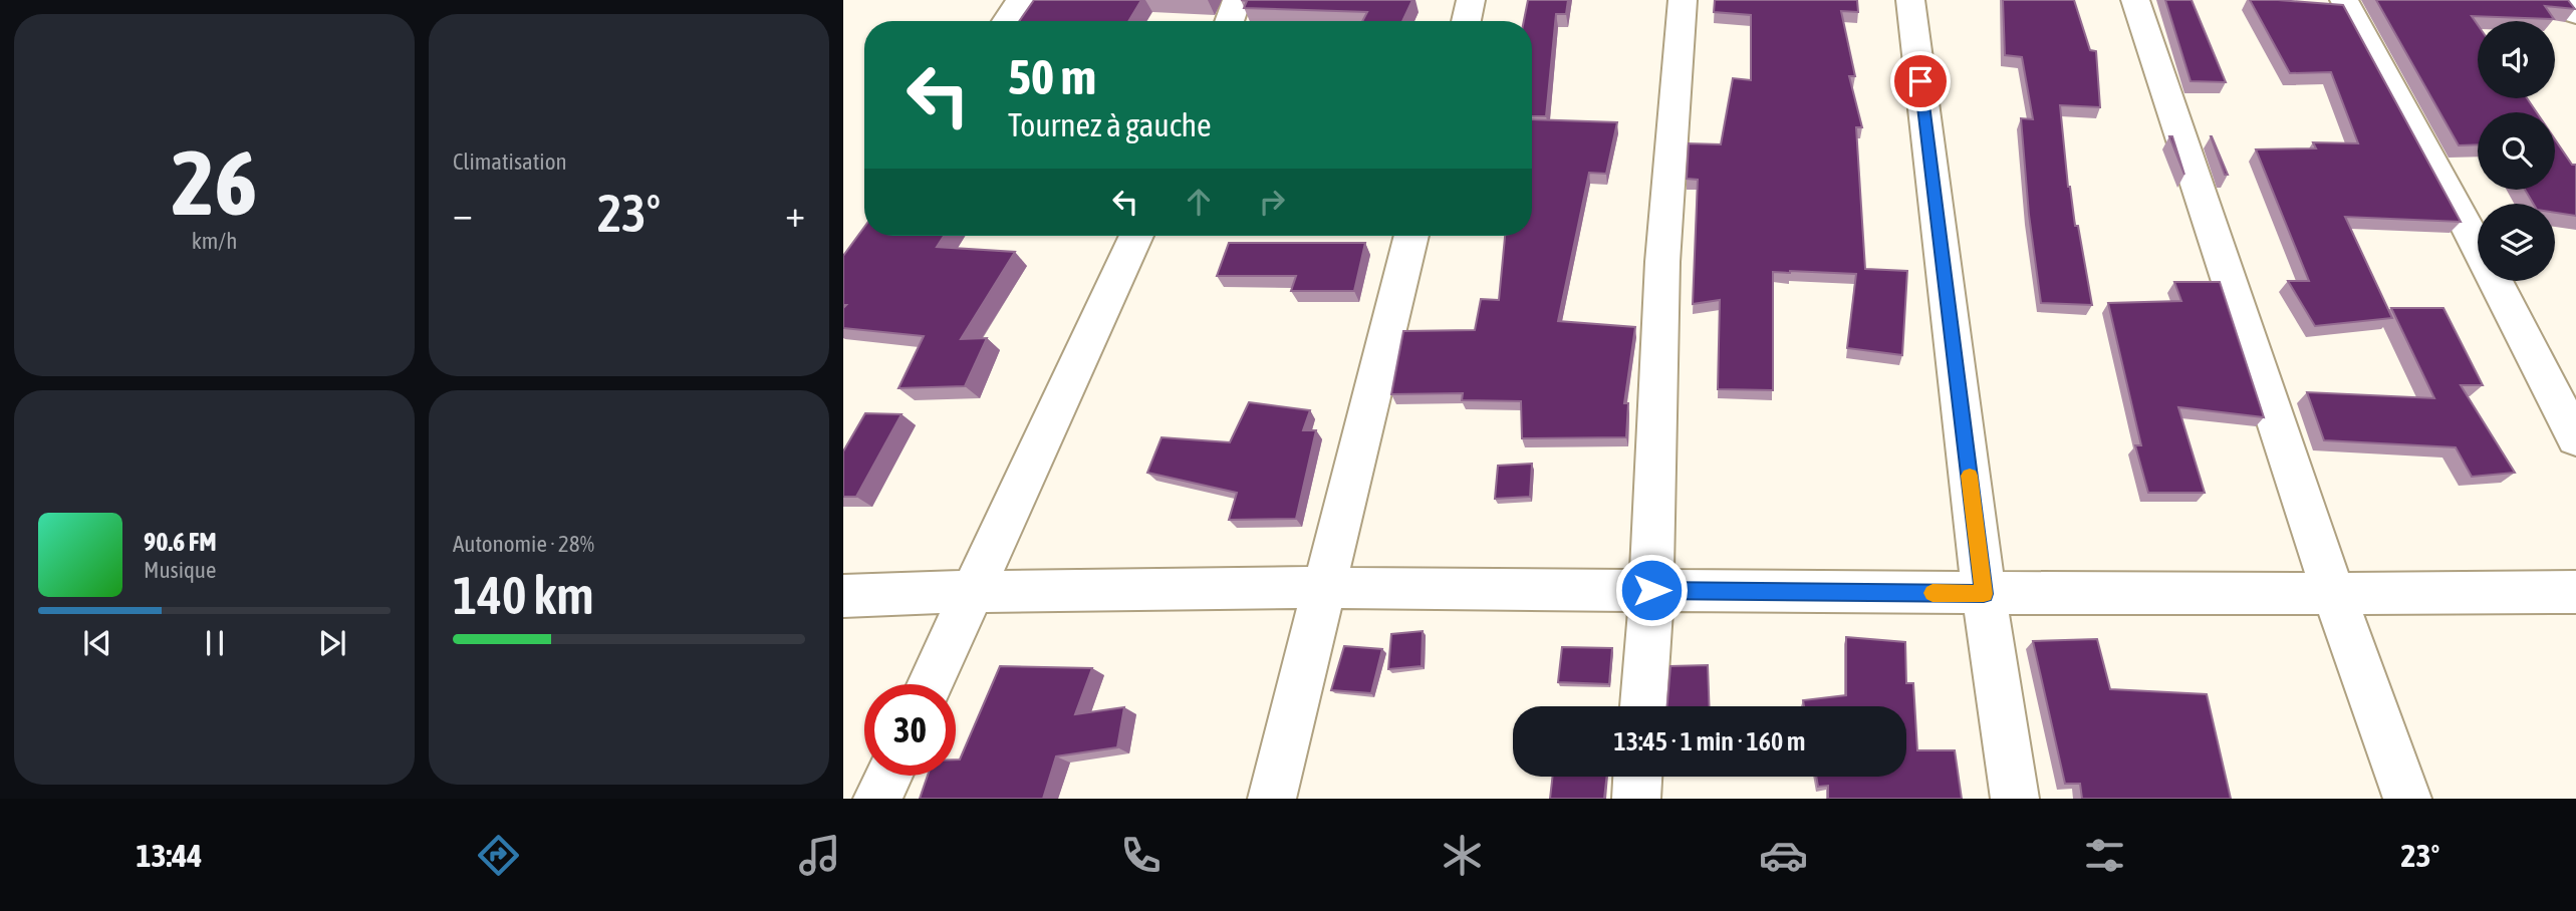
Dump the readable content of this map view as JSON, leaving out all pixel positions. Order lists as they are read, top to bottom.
{
  "page": {
    "tile": [
      ["26", "km/h"],
      "Climatisation",
      ["Autonomie · 28%", "140 km"]
    ],
    "turn": ["50 m", "Tournez à gauche"],
    "heat": ["−", "23°", "+"],
    "song": ["90.6 FM", "Musique"],
    "limit": "30",
    "trip": "13:45 · 1 min · 160 m",
    "tabs": ["13:44", "23°"]
  }
}
